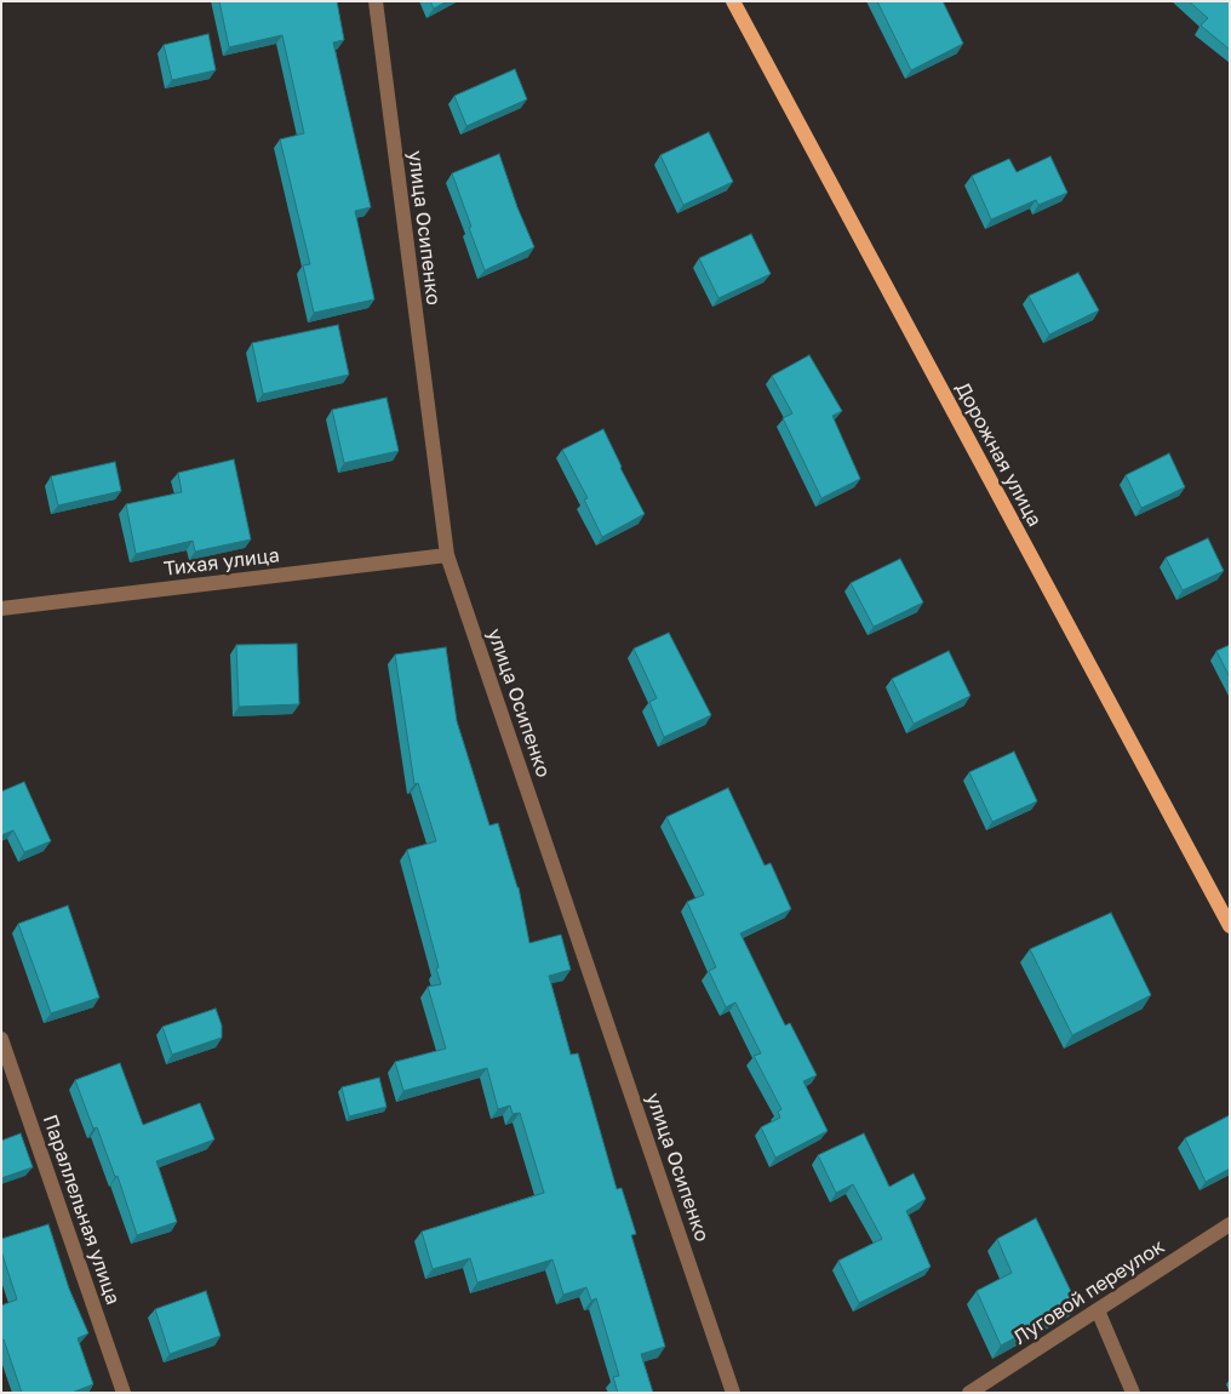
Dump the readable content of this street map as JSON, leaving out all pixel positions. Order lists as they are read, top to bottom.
{
  "streets": {
    "main road": ["Дорожная улица"],
    "street": [
      "улица Осипенко",
      "Тихая улица",
      "Параллельная улица",
      "Луговой переулок"
    ]
  },
  "crossings": [
    ["улица Осипенко", "Тихая улица"]
  ]
}
